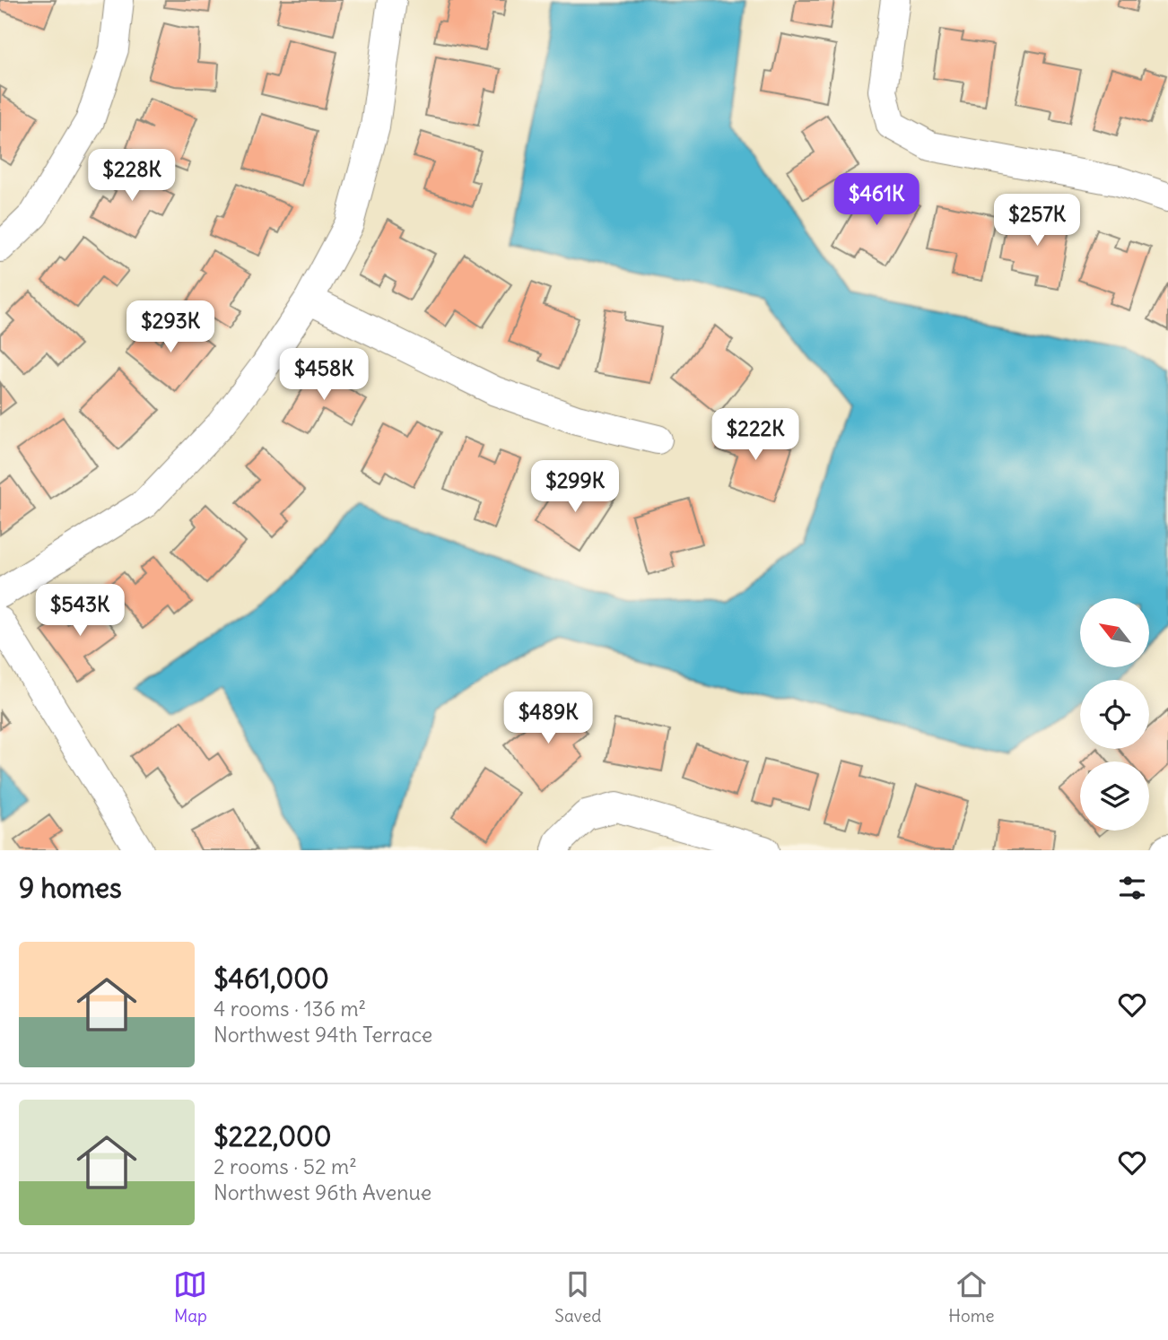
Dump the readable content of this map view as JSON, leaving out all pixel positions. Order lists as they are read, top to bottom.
{
  "north": "top left",
  "page": {
    "price": [
      "$228K",
      "$461K",
      "$257K",
      "$293K",
      "$458K",
      "$222K",
      "$299K",
      "$543K",
      "$489K"
    ],
    "heading": "9 homes",
    "list": [
      {
        "name": "$461,000",
        "note": "4 rooms · 136 m² · Northwest 94th Terrace"
      },
      {
        "name": "$222,000",
        "note": "2 rooms · 52 m² · Northwest 96th Avenue"
      }
    ],
    "tabs": ["Map", "Saved", "Home"]
  }
}
